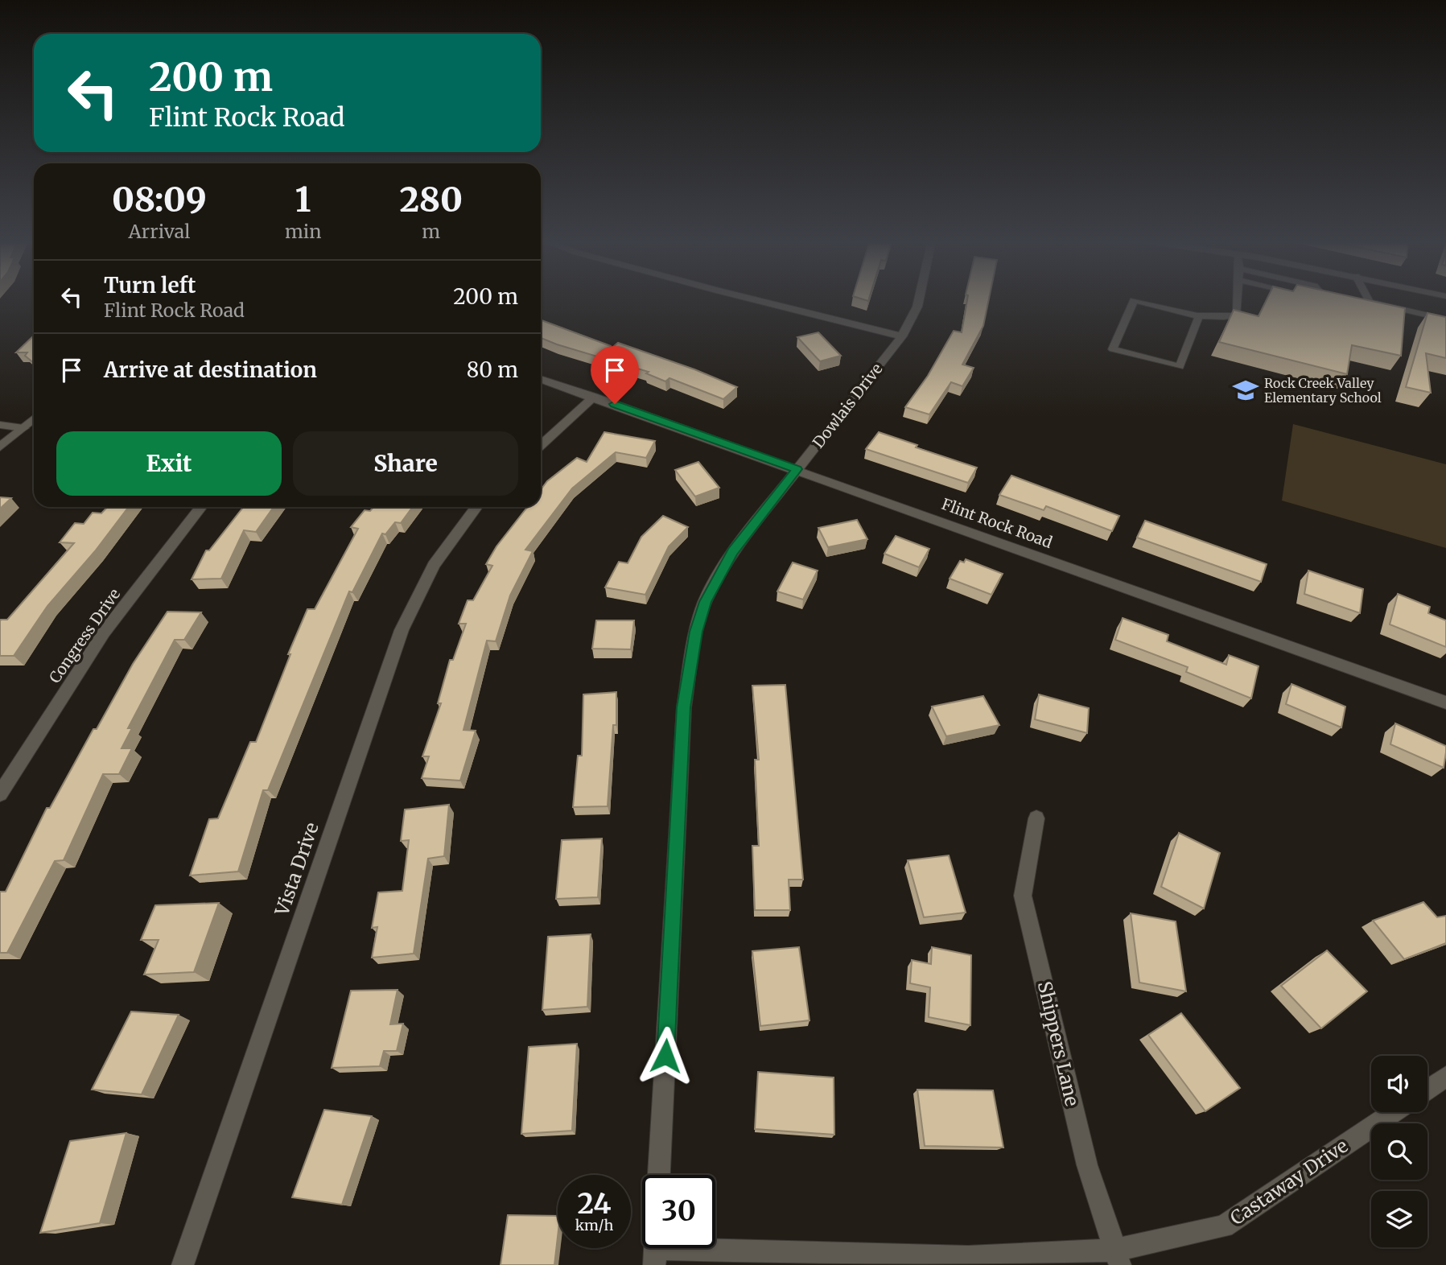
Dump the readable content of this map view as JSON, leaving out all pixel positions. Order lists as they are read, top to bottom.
{
  "streets": {
    "street": [
      "Dowlais Drive",
      "Flint Rock Road",
      "Congress Drive",
      "Vista Drive",
      "Shippers Lane",
      "Castaway Drive"
    ]
  },
  "crossings": [
    ["Dowlais Drive", "Flint Rock Road"],
    ["Shippers Lane", "Castaway Drive"]
  ],
  "places": {
    "school or university": ["Rock Creek Valley Elementary School"]
  },
  "page": {
    "turn": ["200 m", "Flint Rock Road"],
    "eta": [
      "08:09",
      "Arrival",
      "1",
      "min",
      "280",
      "m"
    ],
    "list": [
      {
        "name": "Turn left",
        "note": "Flint Rock Road",
        "value": "200 m"
      },
      {
        "name": "Arrive at destination",
        "value": "80 m"
      }
    ],
    "buttons": ["Exit", "Share"],
    "speed": "24 km/h",
    "limit": "30"
  }
}
